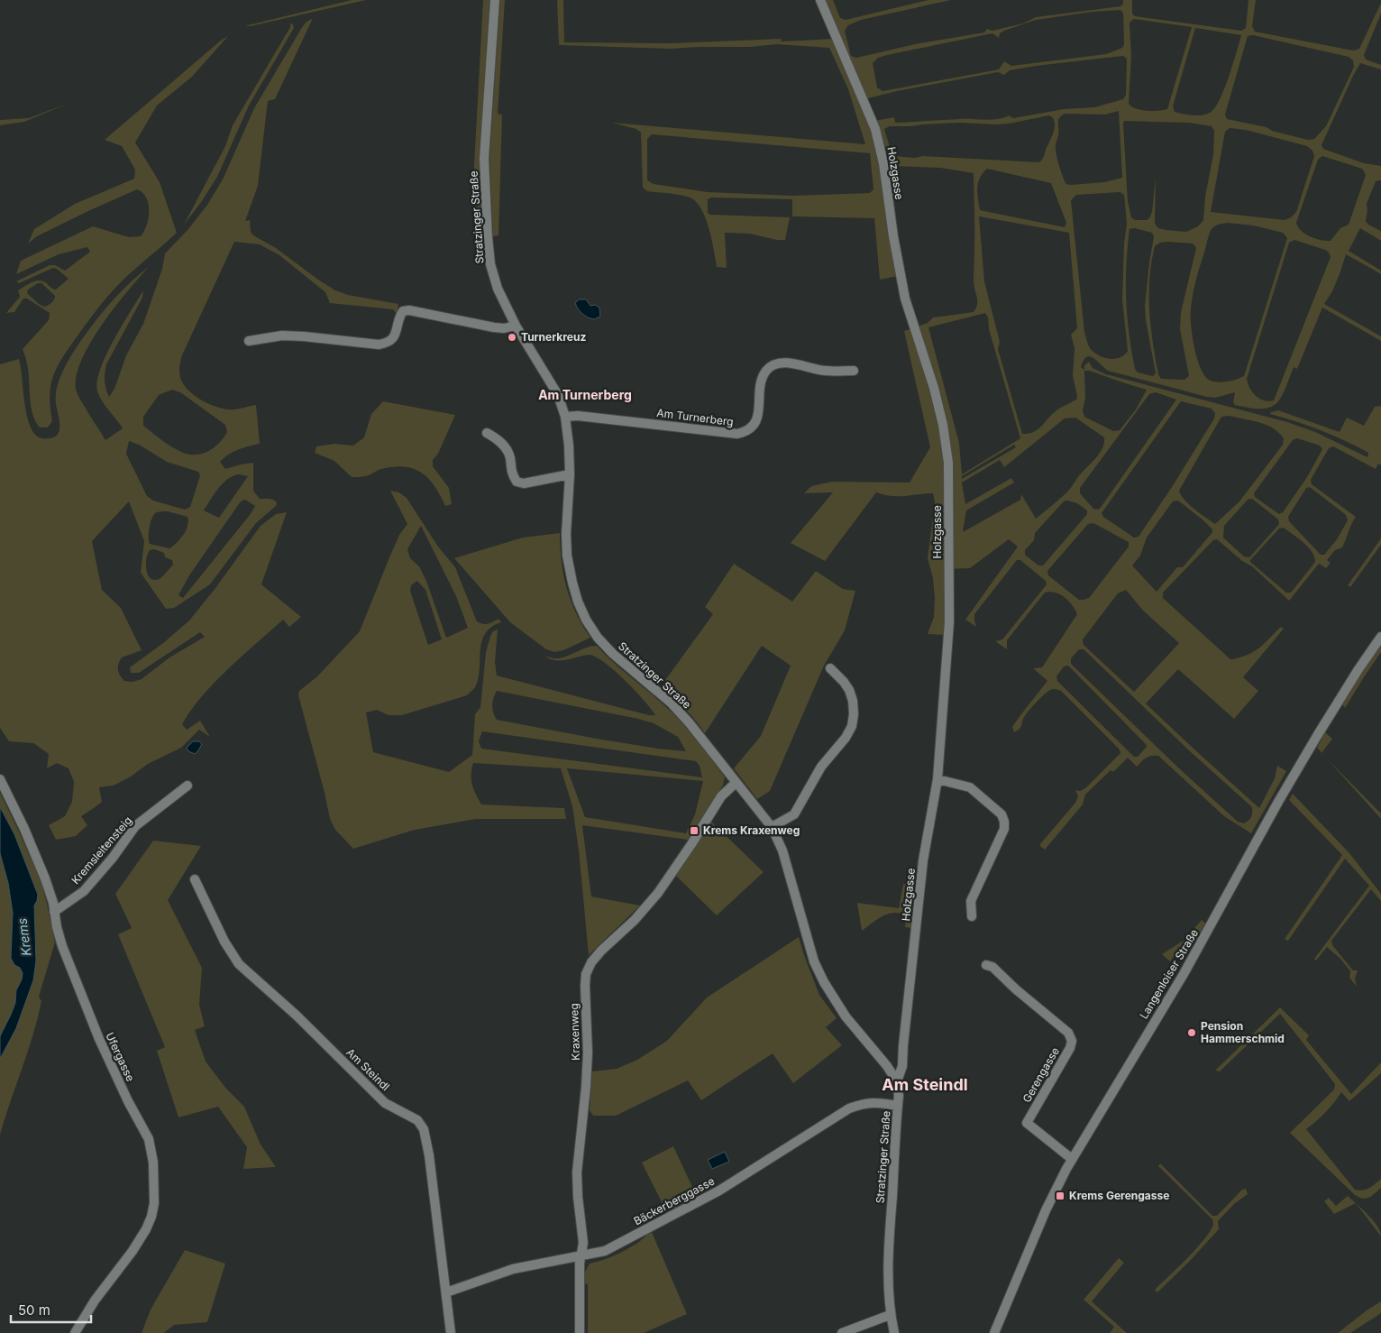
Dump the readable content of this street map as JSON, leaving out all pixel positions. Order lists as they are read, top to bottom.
{
  "streets": {
    "street": [
      "Holzgasse",
      "Stratzinger Straße",
      "Am Turnerberg",
      "Kremsleitensteig",
      "Langenloiser Straße",
      "Kraxenweg",
      "Ufergasse",
      "Am Steindl",
      "Gerengasse",
      "Bäckerberggasse"
    ]
  },
  "crossings": [
    ["Holzgasse", "Stratzinger Straße"],
    ["Stratzinger Straße", "Am Turnerberg"],
    ["Stratzinger Straße", "Kraxenweg"],
    ["Stratzinger Straße", "Bäckerberggasse"],
    ["Kremsleitensteig", "Ufergasse"],
    ["Langenloiser Straße", "Gerengasse"],
    ["Kraxenweg", "Bäckerberggasse"],
    ["Am Steindl", "Bäckerberggasse"]
  ],
  "districts": ["Am Turnerberg", "Am Steindl"],
  "water": ["Krems"],
  "places": {
    "other": ["Turnerkreuz", "Pension Hammerschmid"],
    "transit": ["Krems Kraxenweg", "Krems Gerengasse"]
  },
  "scale_bar": "50 m"
}
